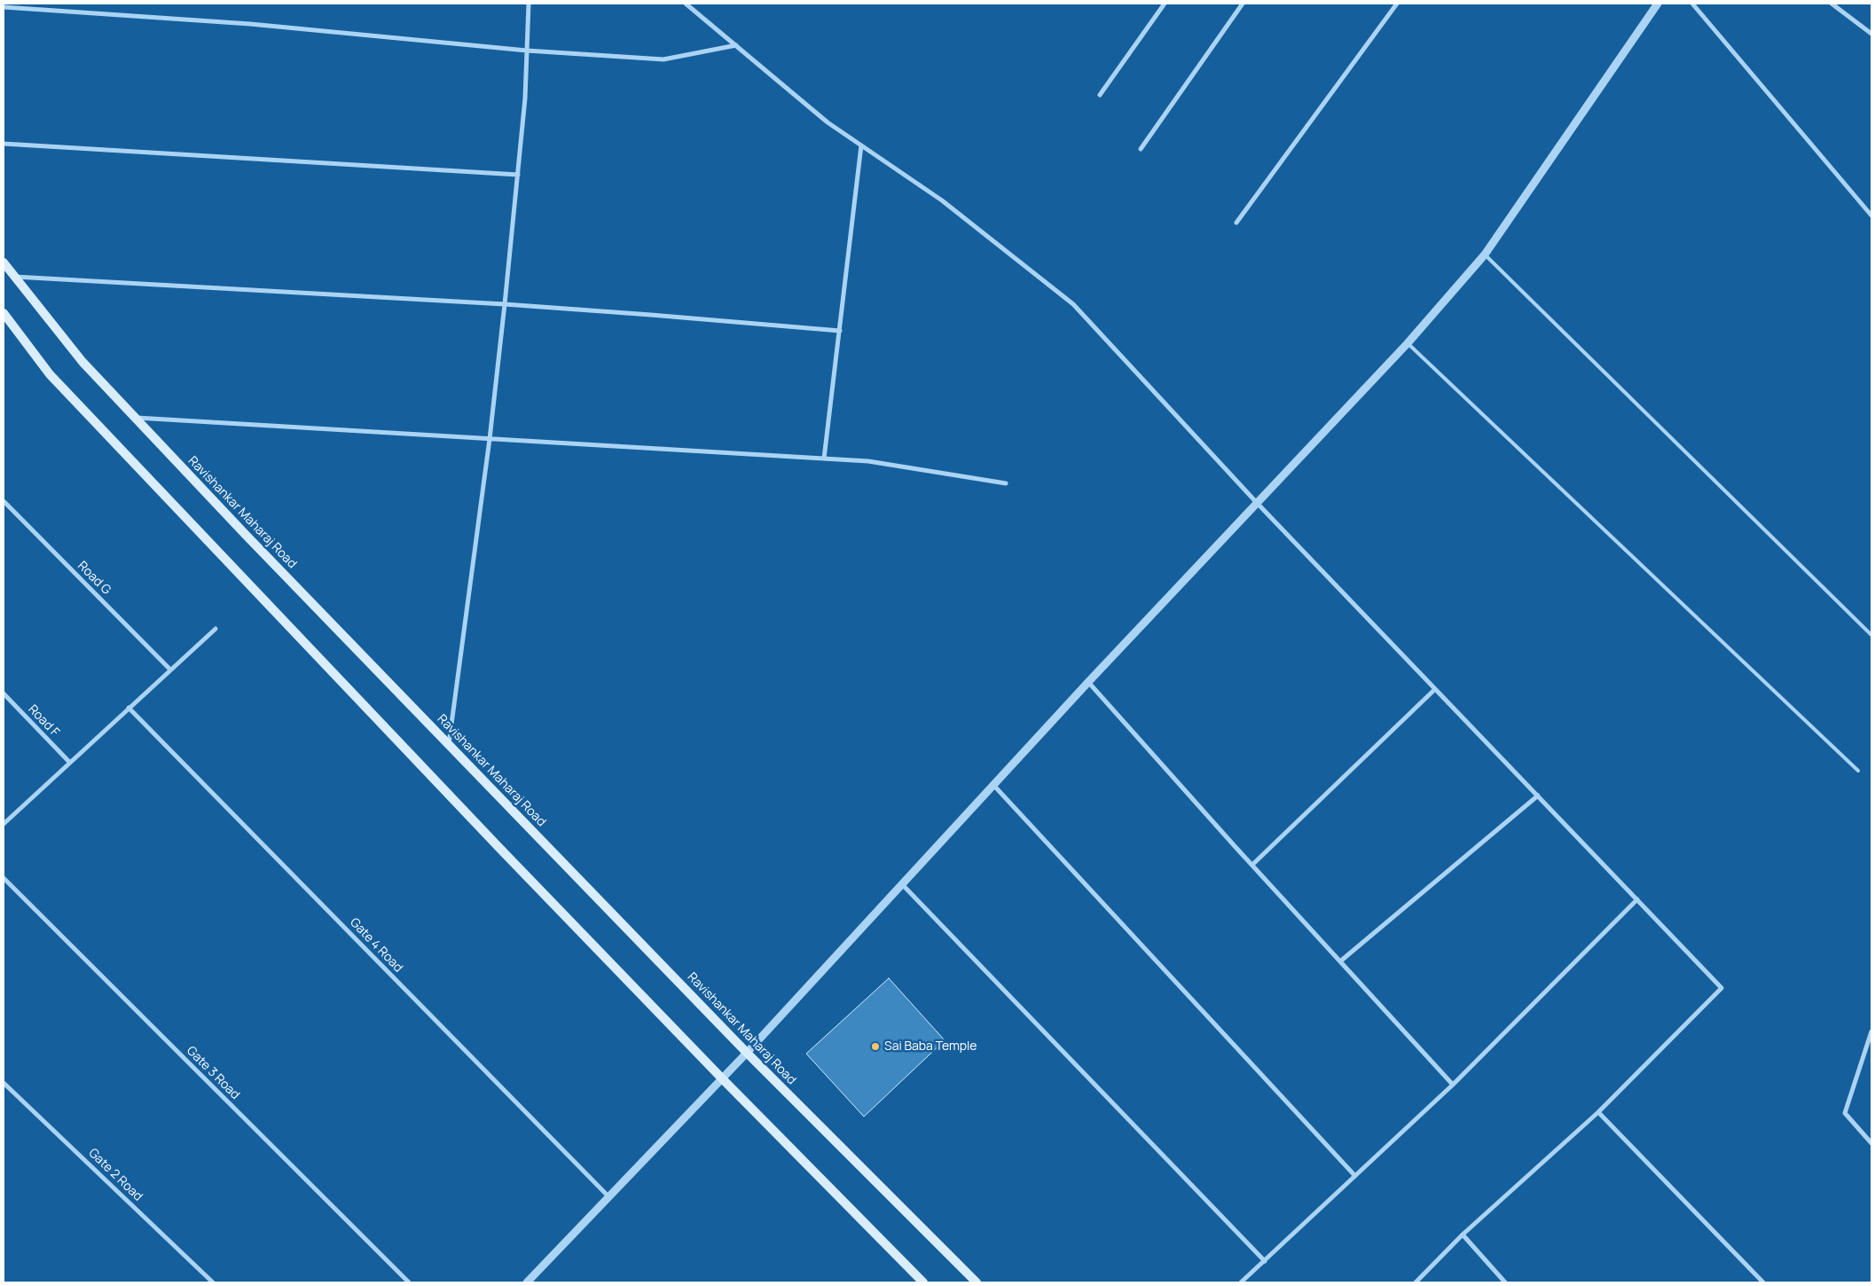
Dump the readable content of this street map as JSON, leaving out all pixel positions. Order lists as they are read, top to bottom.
{
  "streets": {
    "main road": ["Ravishankar Maharaj Road"],
    "street": [
      "Road G",
      "Road F",
      "Gate 4 Road",
      "Gate 3 Road",
      "Gate 2 Road"
    ]
  },
  "places": ["Sai Baba Temple"]
}
